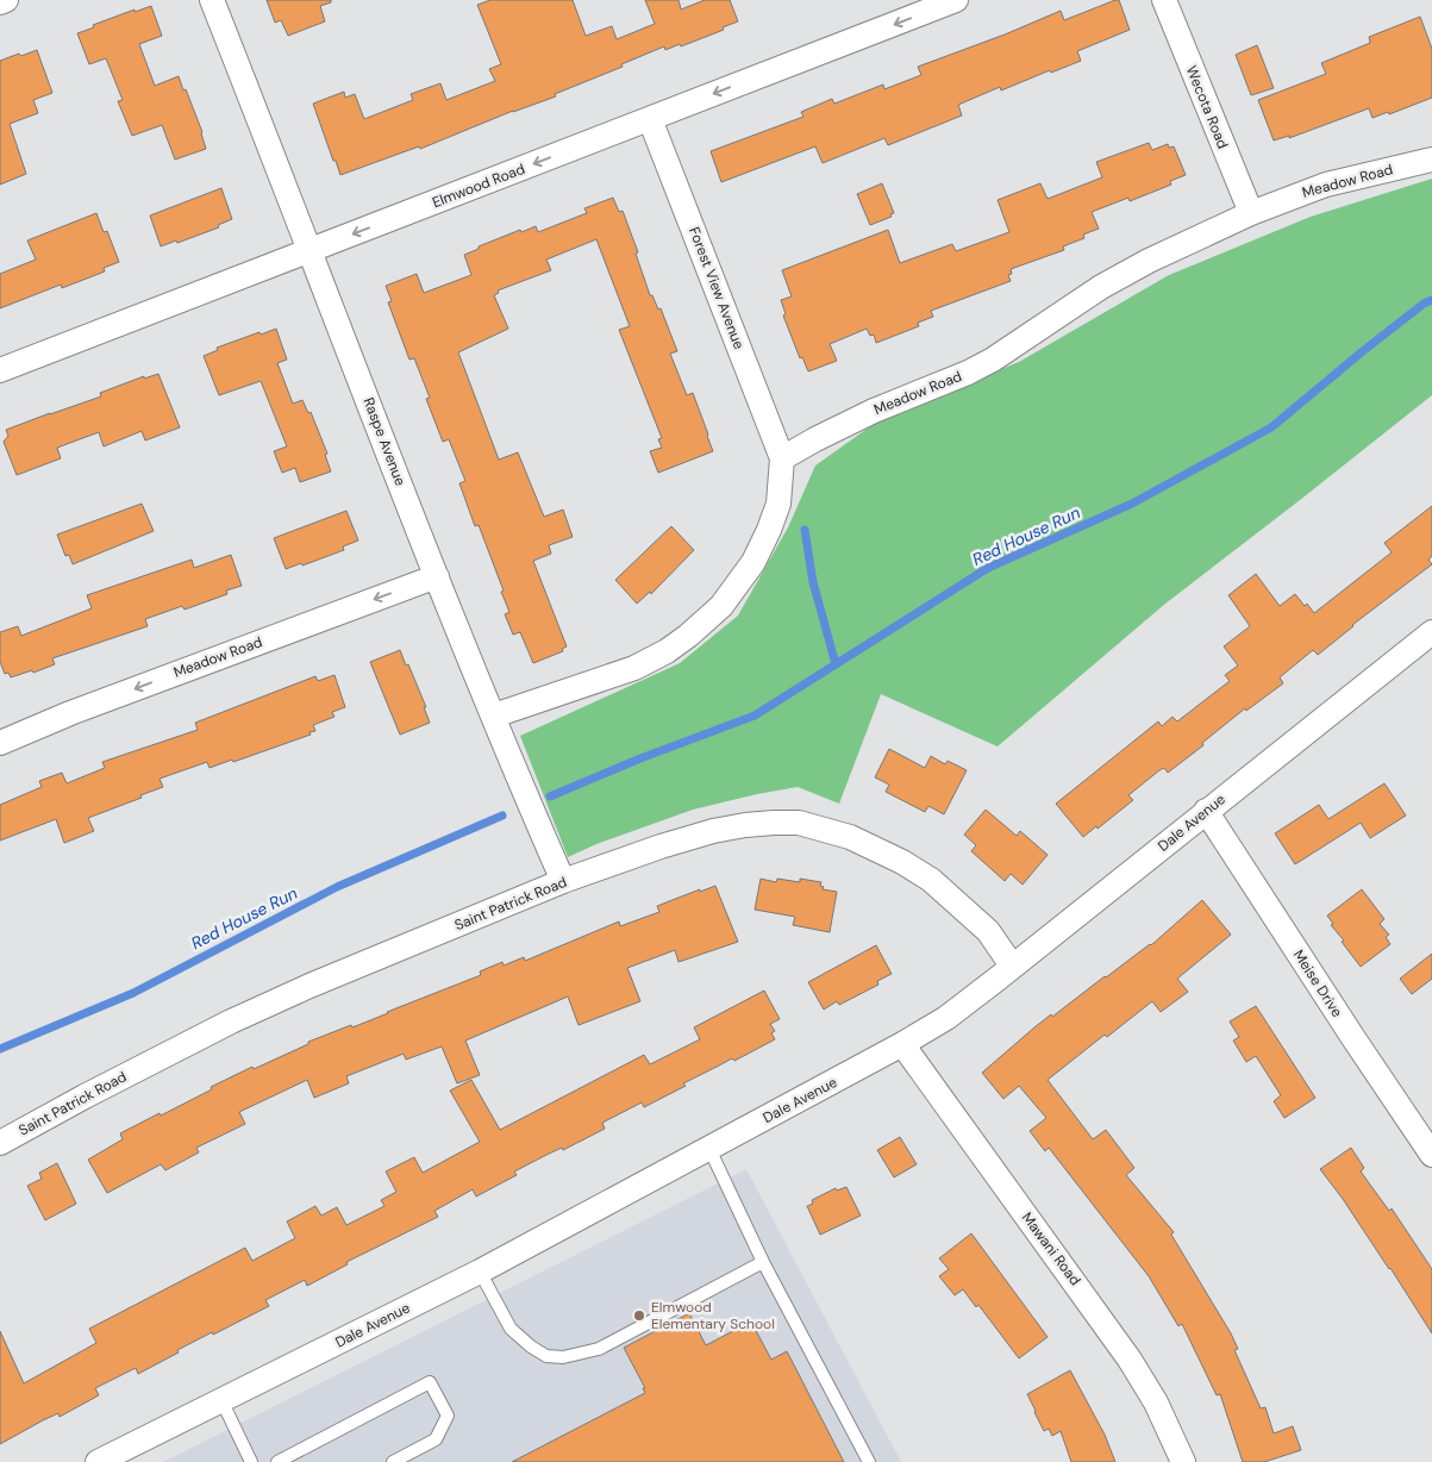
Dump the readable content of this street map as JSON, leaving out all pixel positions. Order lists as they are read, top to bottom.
{
  "streets": {
    "street": [
      "Wecota Road",
      "Meadow Road",
      "Elmwood Road",
      "Forest View Avenue",
      "Raspe Avenue",
      "Dale Avenue",
      "Saint Patrick Road",
      "Meise Drive",
      "Mawani Road"
    ]
  },
  "crossings": [
    ["Wecota Road", "Meadow Road"],
    ["Meadow Road", "Forest View Avenue"],
    ["Meadow Road", "Raspe Avenue"],
    ["Elmwood Road", "Forest View Avenue"],
    ["Elmwood Road", "Raspe Avenue"],
    ["Raspe Avenue", "Saint Patrick Road"],
    ["Dale Avenue", "Saint Patrick Road"],
    ["Dale Avenue", "Meise Drive"],
    ["Dale Avenue", "Mawani Road"]
  ],
  "one_way": ["Meadow Road", "Elmwood Road"],
  "water": ["Red House Run"],
  "places": ["Elmwood Elementary School"]
}
